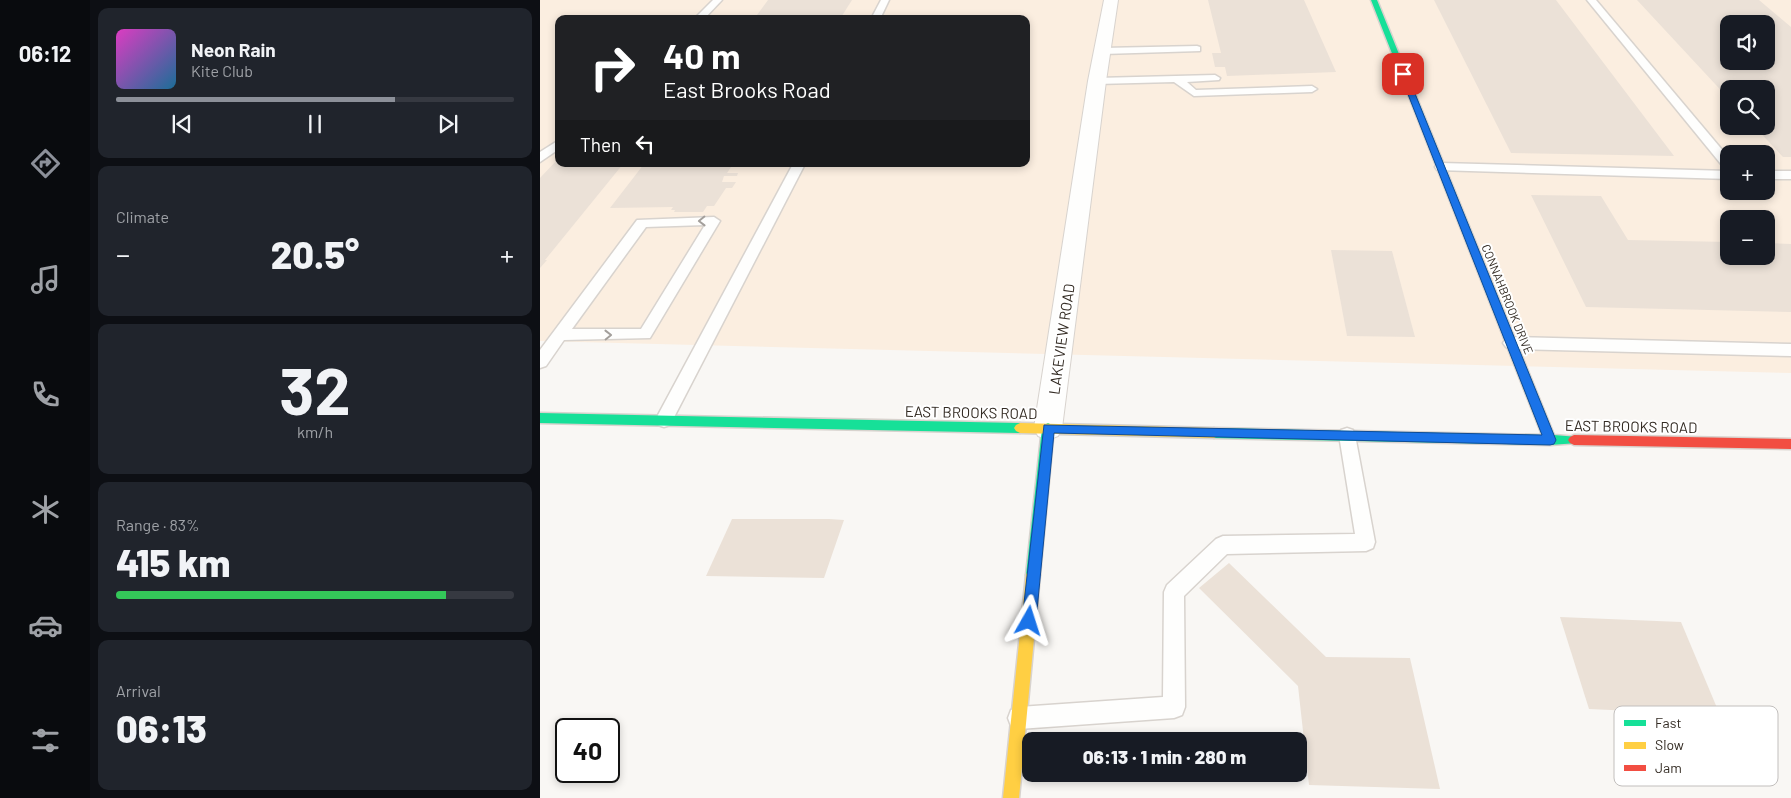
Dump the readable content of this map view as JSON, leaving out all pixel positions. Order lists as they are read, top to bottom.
{
  "streets": {
    "street": ["CONNAHBROOK DRIVE", "LAKEVIEW ROAD", "EAST BROOKS ROAD"]
  },
  "crossings": [
    ["CONNAHBROOK DRIVE", "EAST BROOKS ROAD"],
    ["LAKEVIEW ROAD", "EAST BROOKS ROAD"]
  ],
  "legend": ["Fast", "Slow", "Jam"],
  "page": {
    "tabs": "06:12",
    "map_buttons": ["+", "−"],
    "turn": ["40 m", "East Brooks Road"],
    "song": ["Neon Rain", "Kite Club"],
    "then": "Then",
    "tile": [
      "Climate",
      ["32", "km/h"],
      ["Range · 83%", "415 km"],
      ["Arrival", "06:13"]
    ],
    "heat": ["−", "20.5°", "+"],
    "limit": "40",
    "trip": "06:13 · 1 min · 280 m"
  }
}
